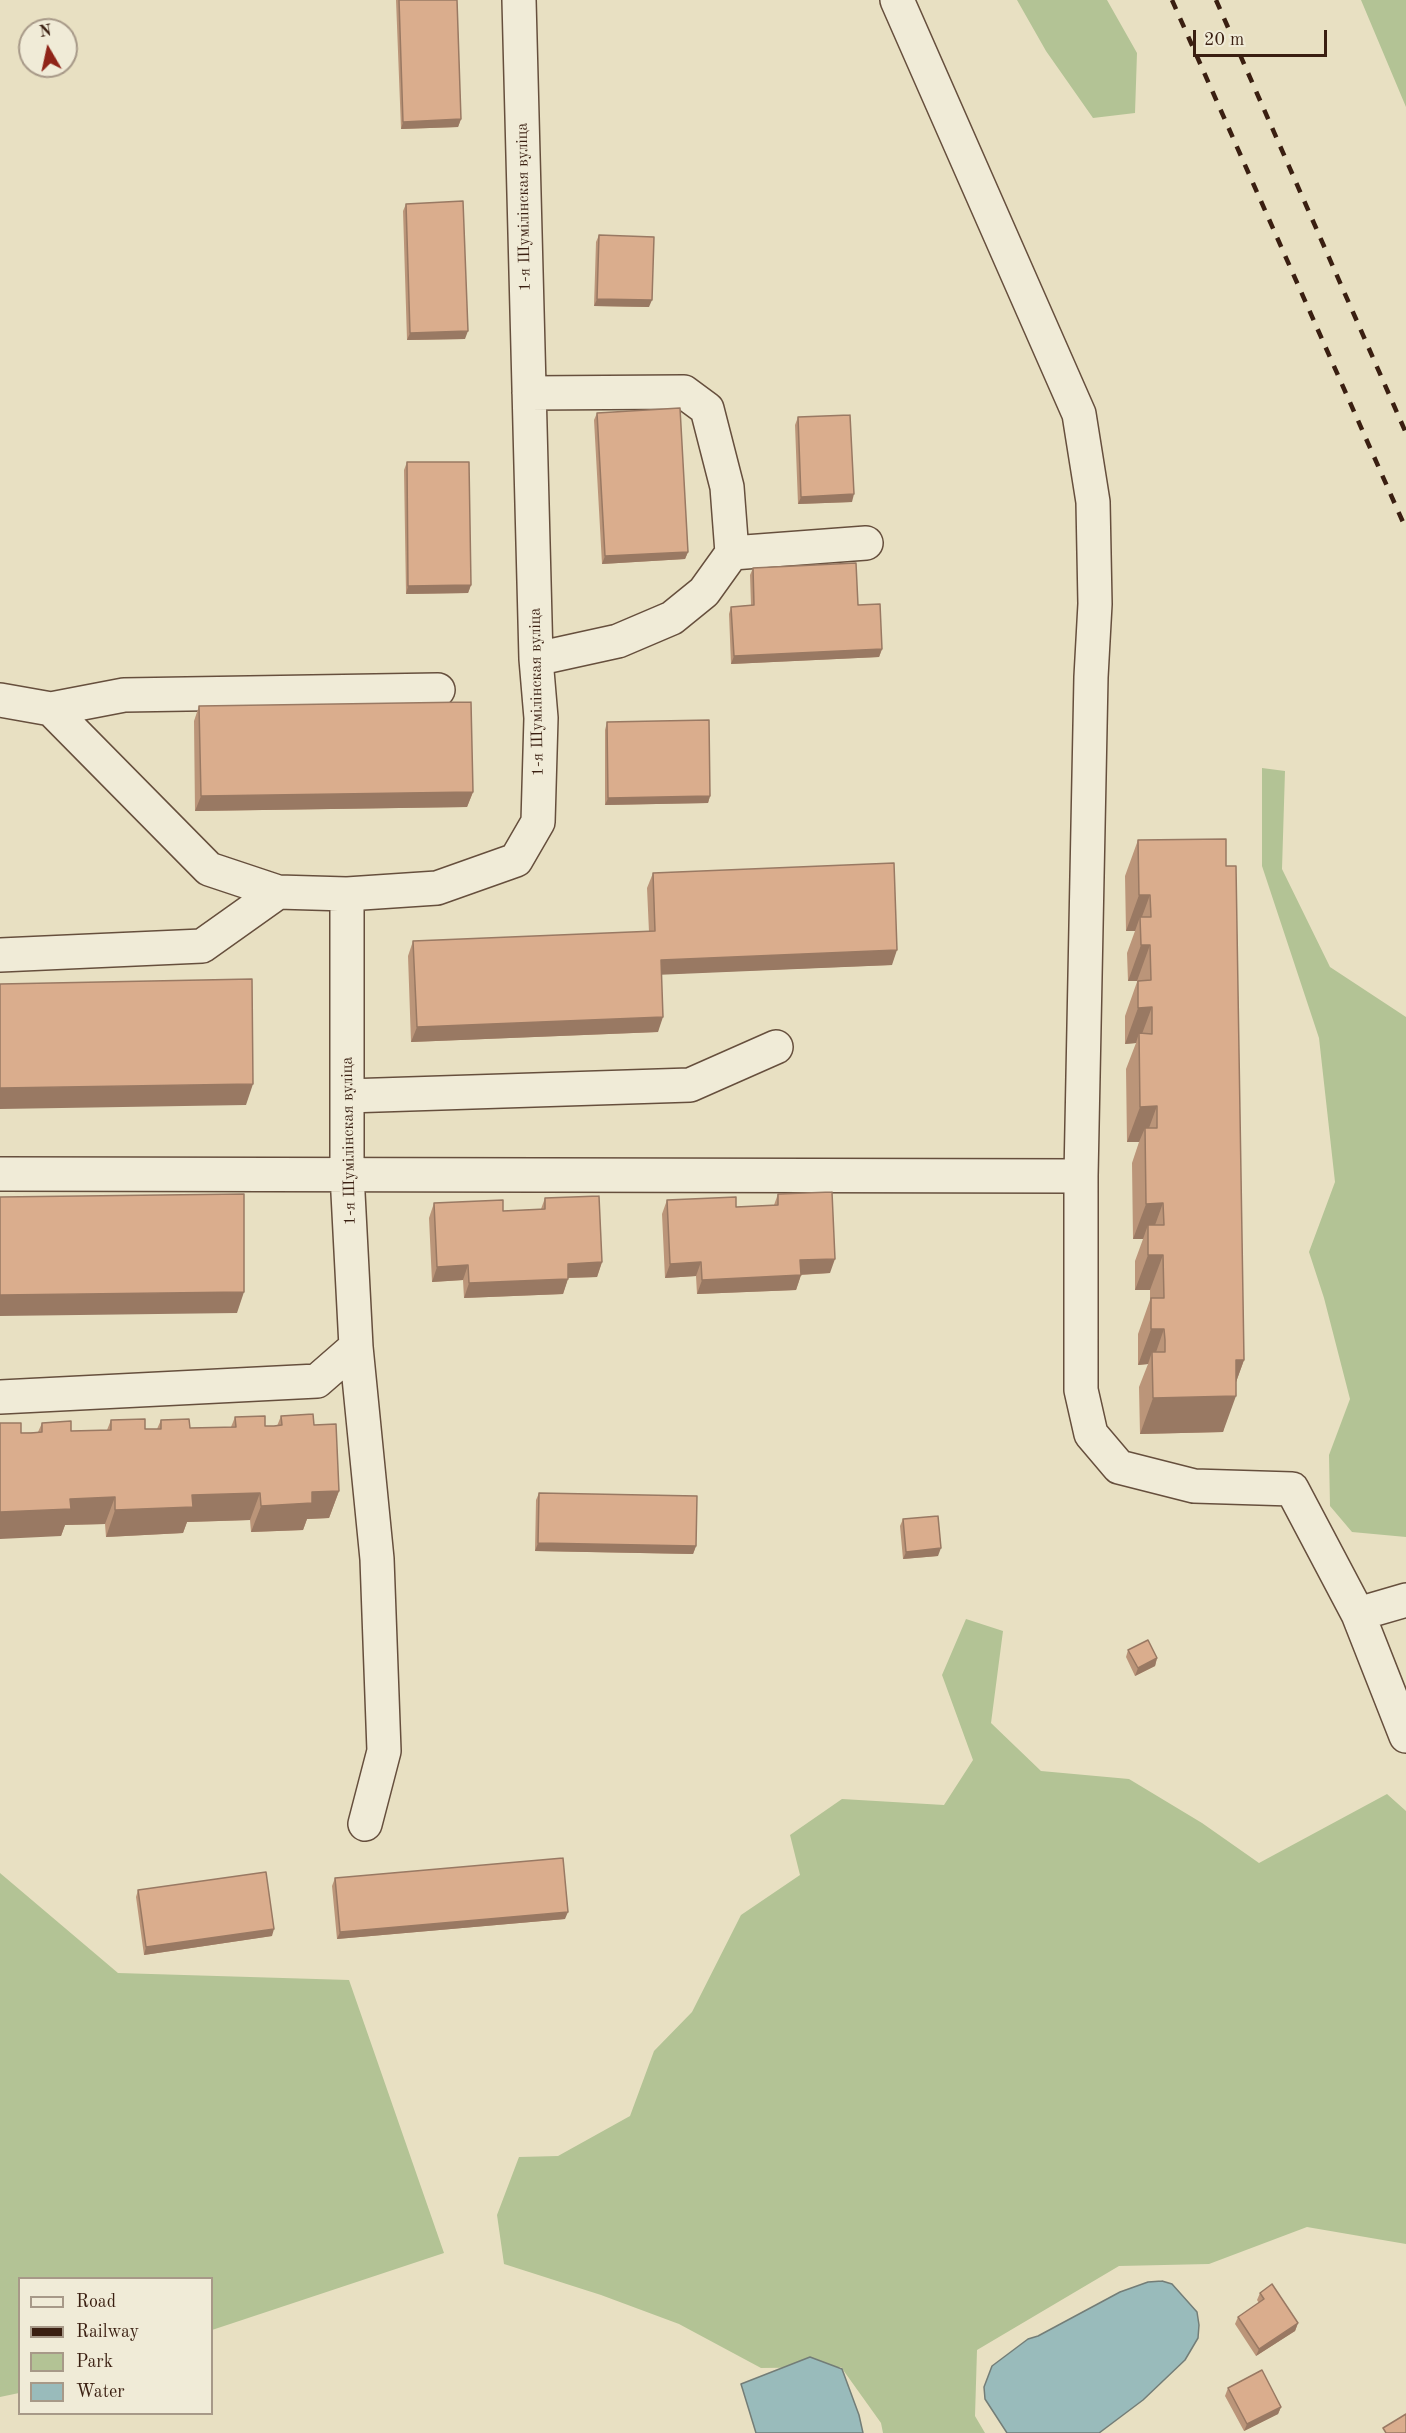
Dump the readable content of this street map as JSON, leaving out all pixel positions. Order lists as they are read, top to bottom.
{
  "streets": {
    "street": ["1-я Шумілінская вуліца"]
  },
  "legend": [
    "Road",
    "Railway",
    "Park",
    "Water"
  ],
  "scale_bar": "20 m",
  "north": "top"
}
